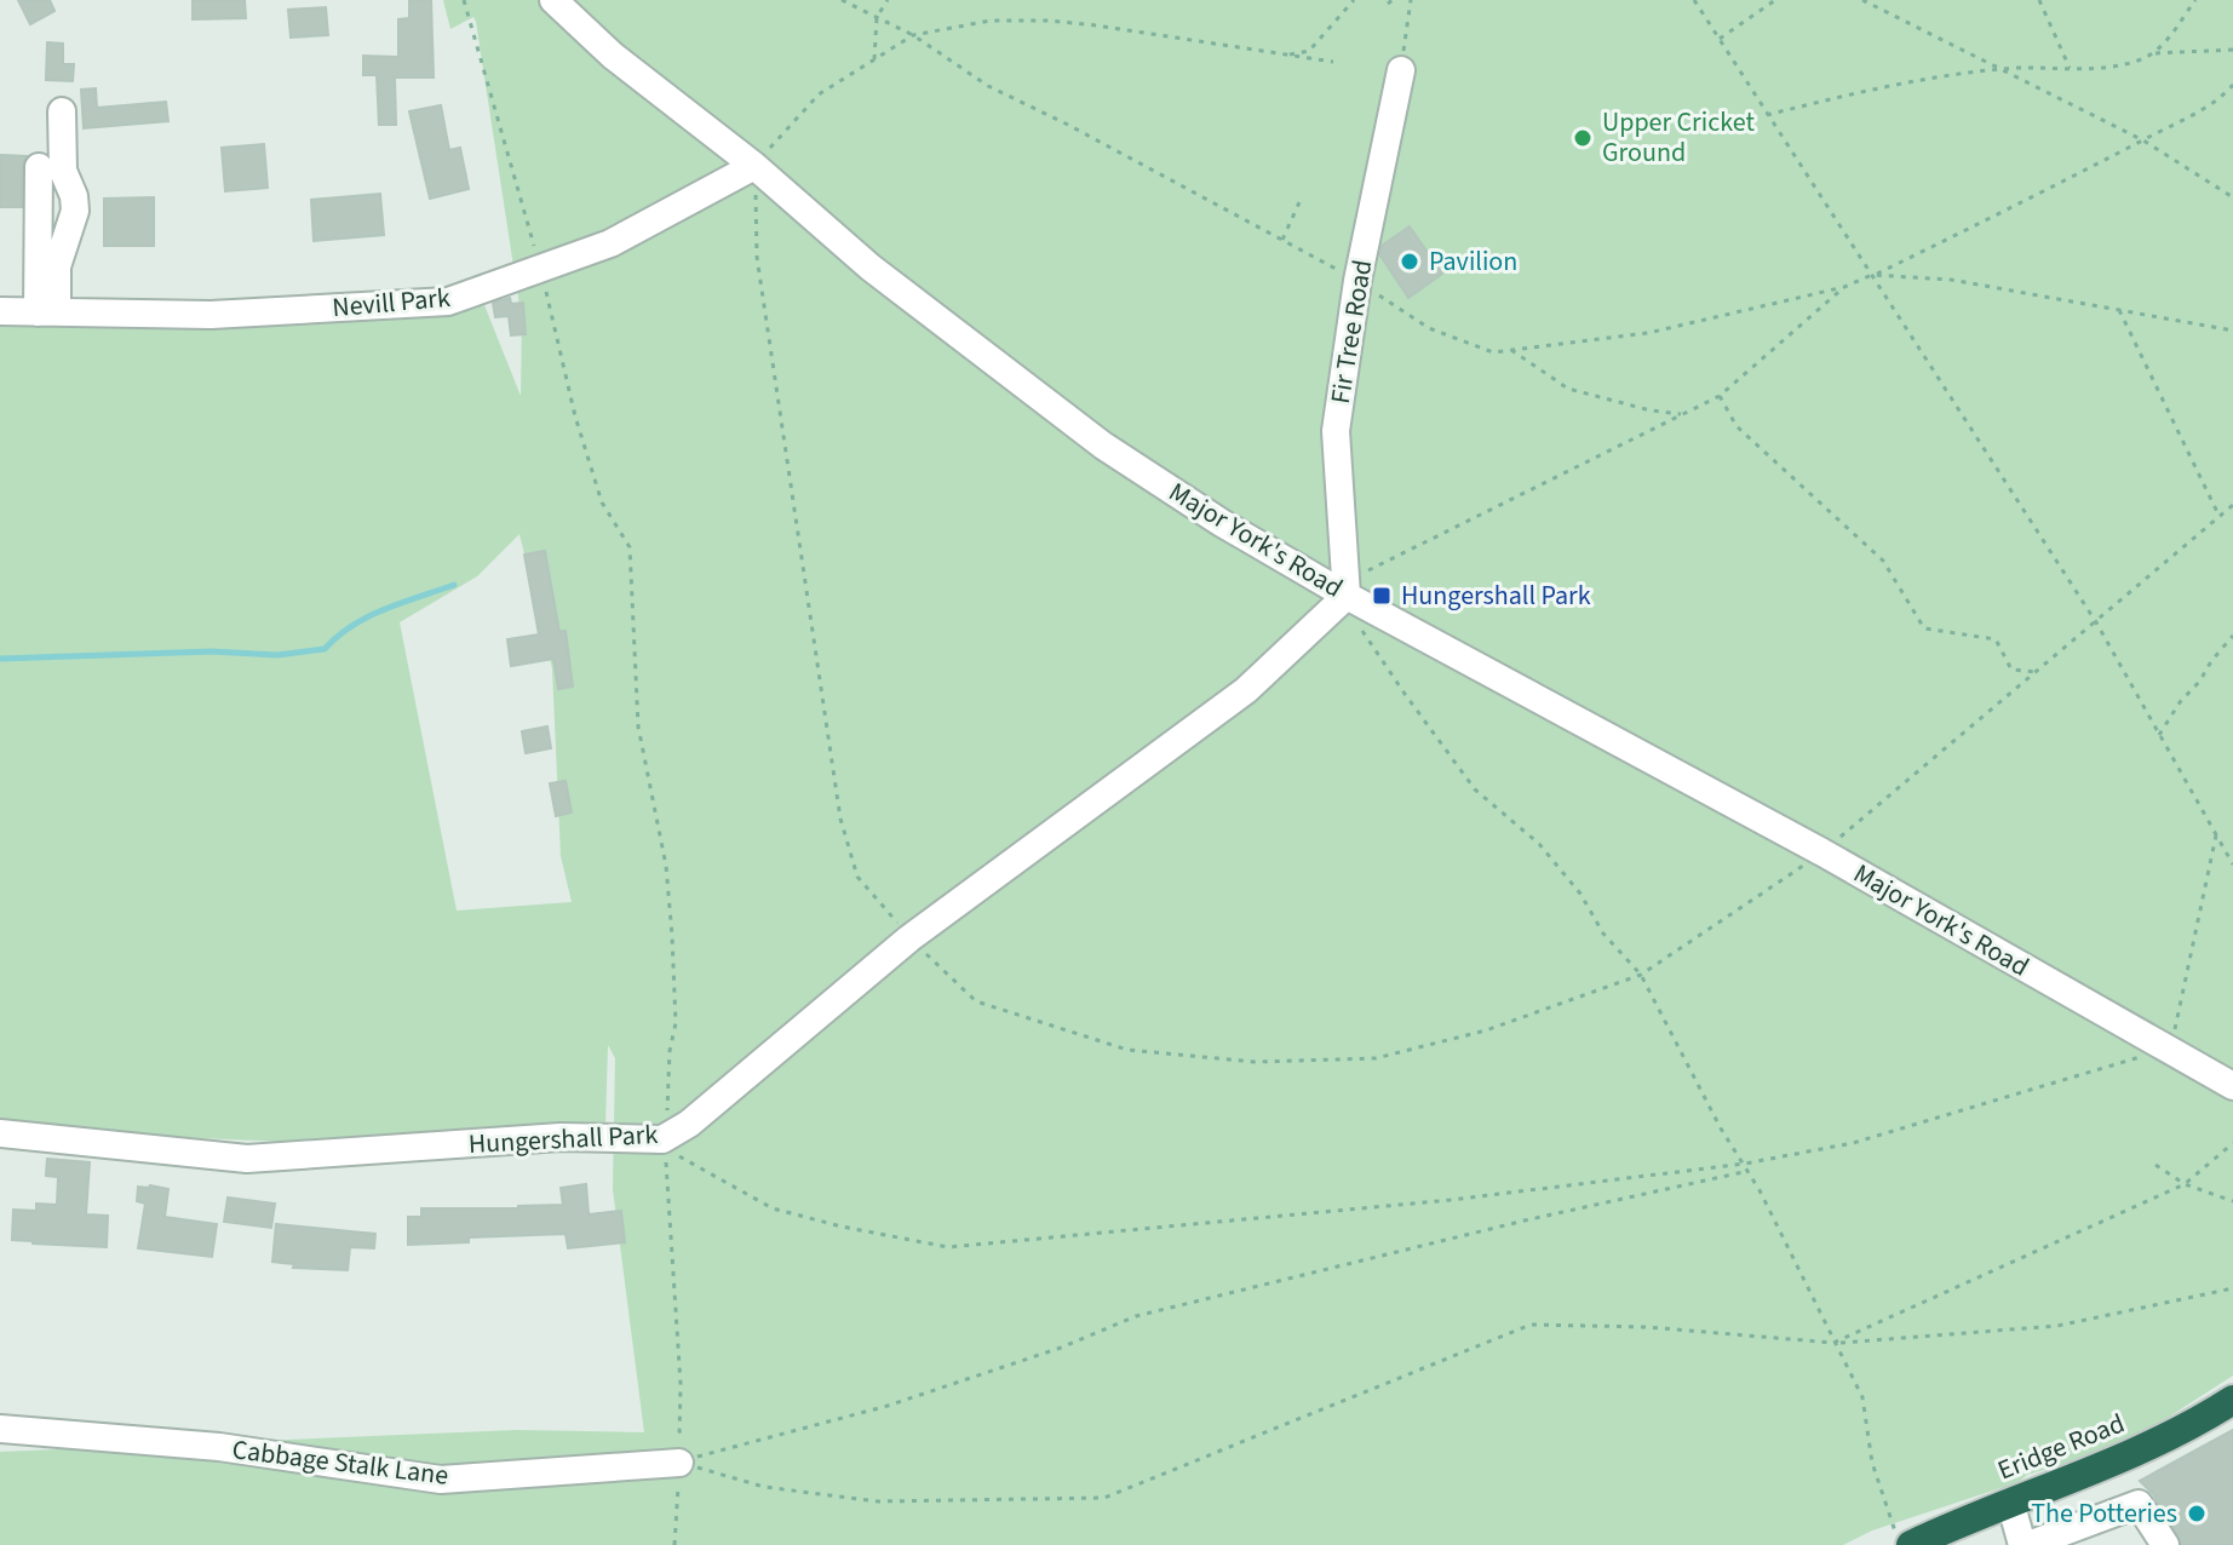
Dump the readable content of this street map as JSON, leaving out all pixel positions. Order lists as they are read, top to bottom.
{
  "streets": {
    "highway": ["Eridge Road"],
    "street": [
      "Nevill Park",
      "Fir Tree Road",
      "Major York's Road",
      "Hungershall Park",
      "Cabbage Stalk Lane"
    ]
  },
  "crossings": [
    ["Nevill Park", "Major York's Road"],
    ["Fir Tree Road", "Major York's Road"],
    ["Fir Tree Road", "Hungershall Park"],
    ["Major York's Road", "Hungershall Park"]
  ],
  "places": {
    "other": ["Upper Cricket Ground", "Pavilion", "The Potteries"],
    "transit": ["Hungershall Park"]
  }
}
